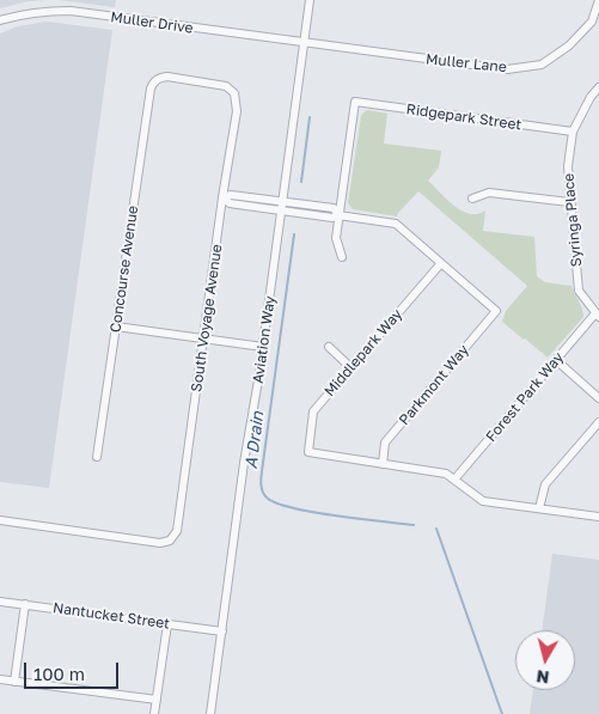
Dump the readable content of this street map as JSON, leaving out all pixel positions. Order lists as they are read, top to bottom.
{
  "streets": {
    "street": [
      "Muller Drive",
      "Muller Lane",
      "Ridgepark Street",
      "Syringa Place",
      "Concourse Avenue",
      "South Voyage Avenue",
      "Aviation Way",
      "Middlepark Way",
      "Parkmont Way",
      "Forest Park Way",
      "Nantucket Street"
    ]
  },
  "crossings": [
    ["Muller Drive", "Muller Lane"],
    ["Muller Drive", "Aviation Way"],
    ["Muller Lane", "Aviation Way"],
    ["Ridgepark Street", "Syringa Place"],
    ["Syringa Place", "Forest Park Way"],
    ["Concourse Avenue", "South Voyage Avenue"],
    ["Aviation Way", "Nantucket Street"],
    ["Middlepark Way", "Parkmont Way"]
  ],
  "water": ["A Drain"],
  "scale_bar": "100 m",
  "north": "bottom"
}
